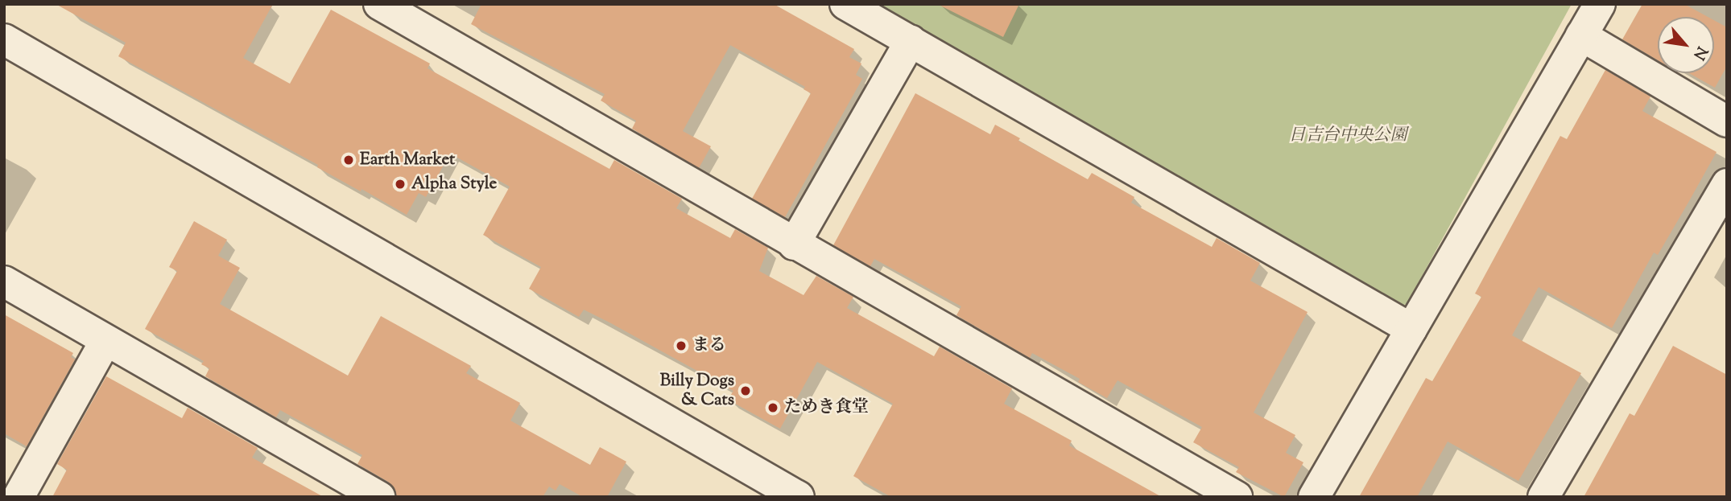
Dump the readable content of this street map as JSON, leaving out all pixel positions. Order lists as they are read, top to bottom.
{
  "parks": ["日吉台中央公園"],
  "places": [
    "Earth Market",
    "Alpha Style",
    "まる",
    "Billy Dogs & Cats",
    "ためき食堂"
  ],
  "north": "bottom right"
}
